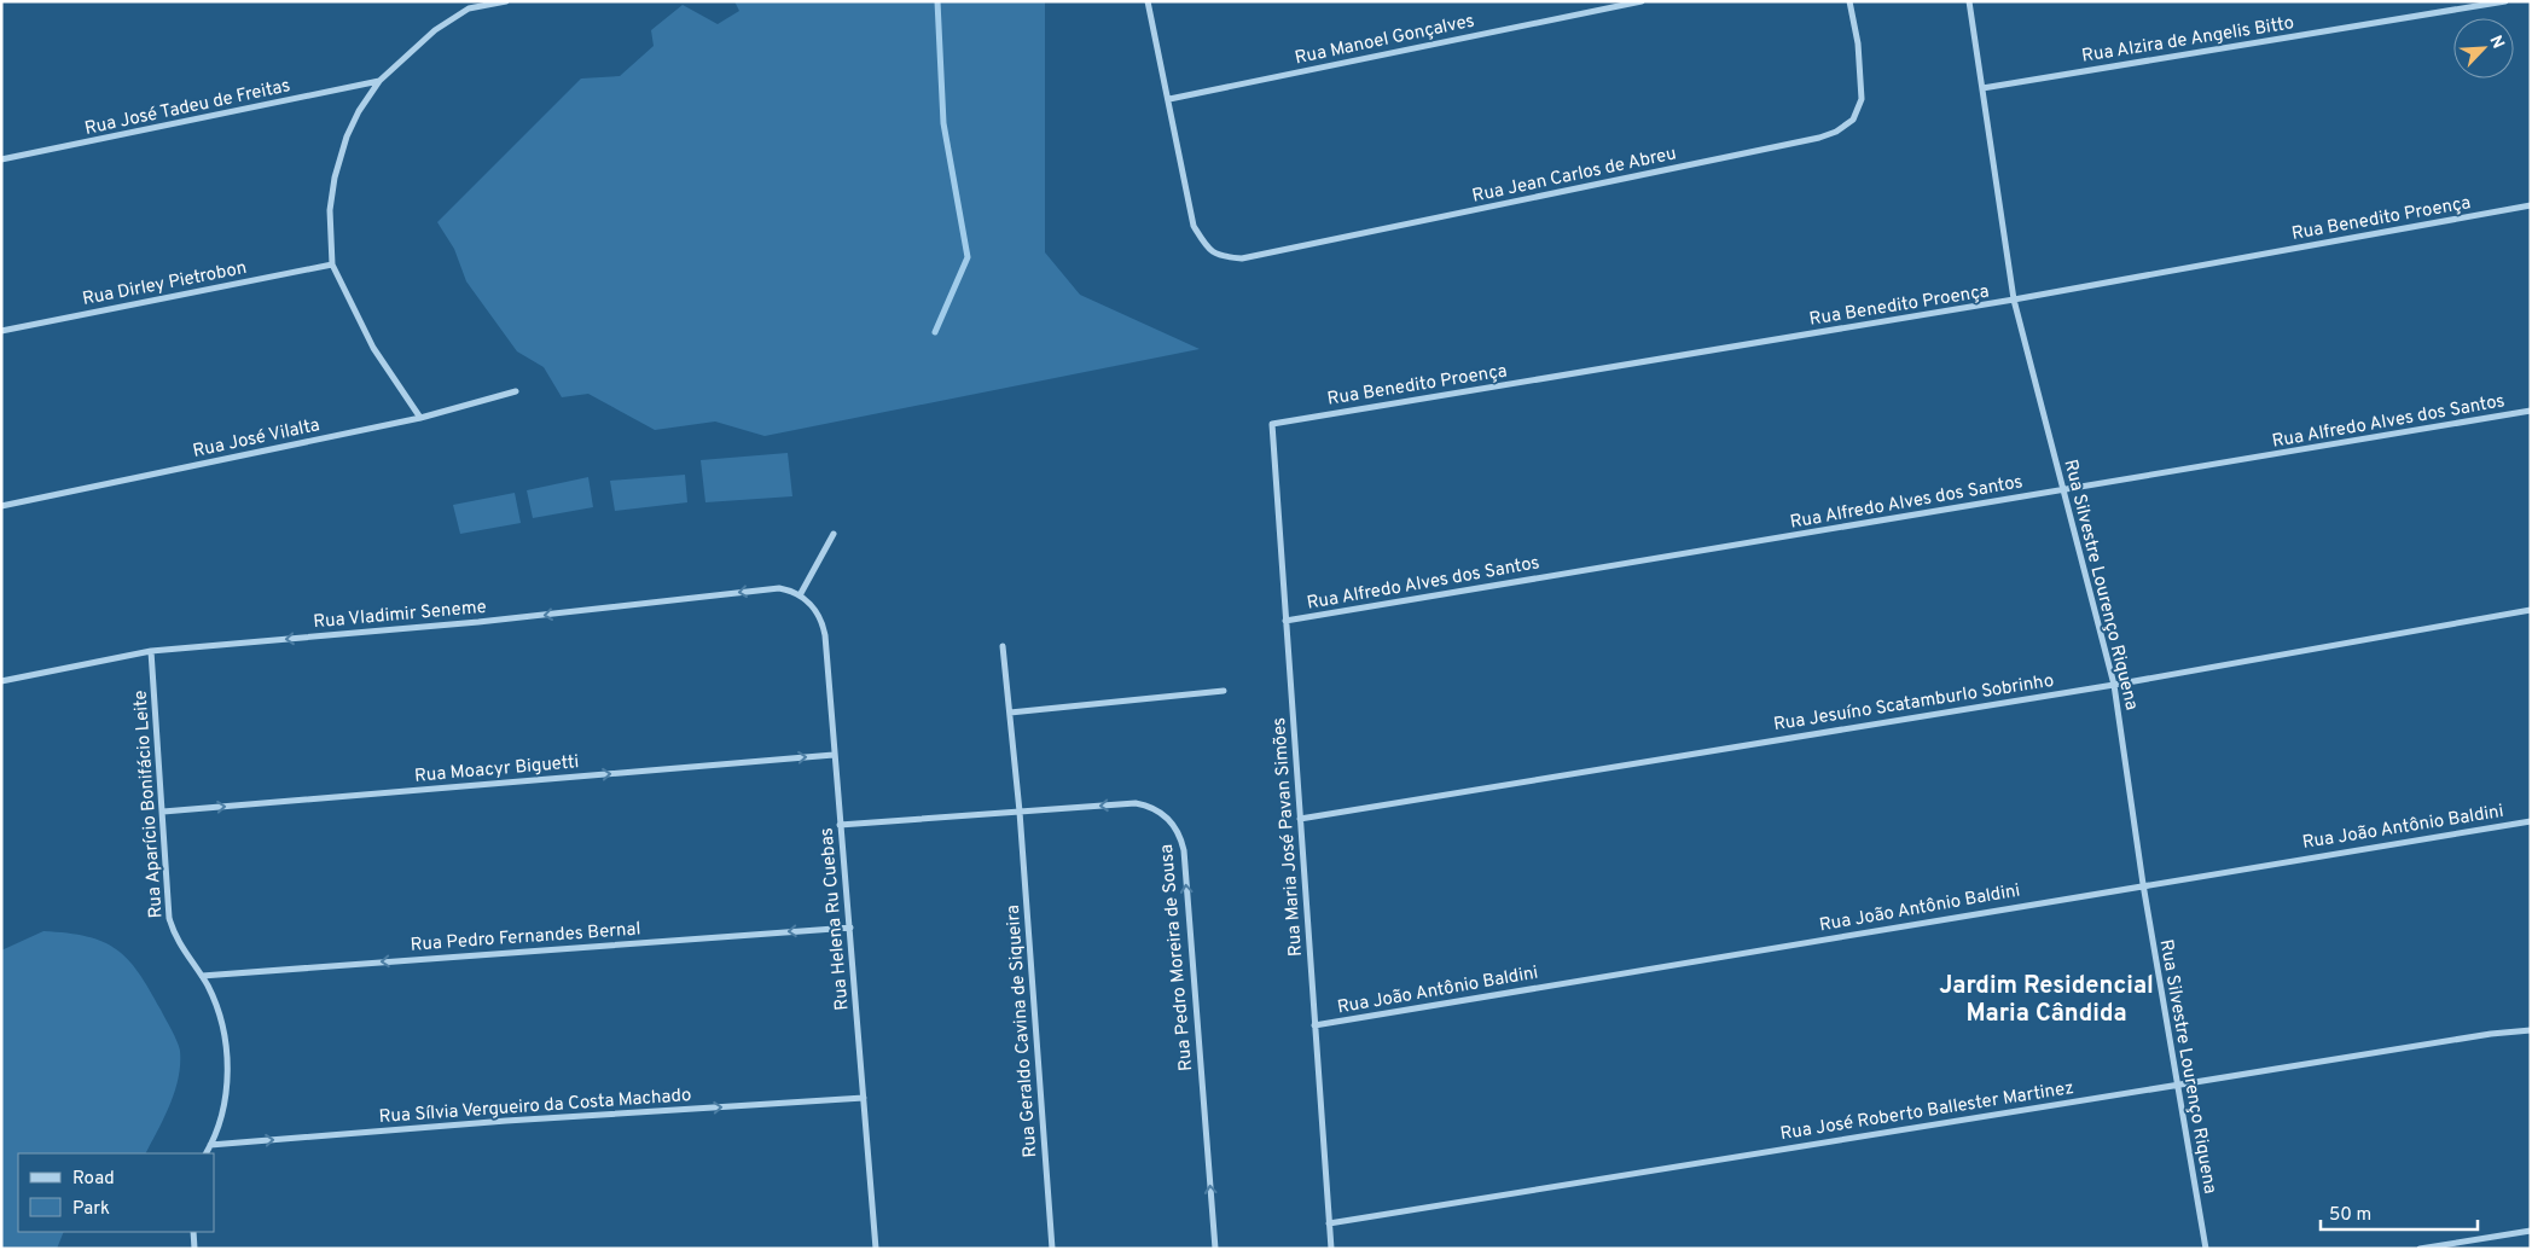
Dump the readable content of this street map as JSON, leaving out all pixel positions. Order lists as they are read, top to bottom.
{
  "streets": {
    "street": [
      "Rua Manoel Gonçalves",
      "Rua Alzira de Angelis Bitto",
      "Rua José Tadeu de Freitas",
      "Rua Jean Carlos de Abreu",
      "Rua Benedito Proença",
      "Rua Dirley Pietrobon",
      "Rua Alfredo Alves dos Santos",
      "Rua José Vilalta",
      "Rua Silvestre Lourenço Riquena",
      "Rua Vladimir Seneme",
      "Rua Jesuíno Scatamburlo Sobrinho",
      "Rua Moacyr Biguetti",
      "Rua Aparício Bonifácio Leite",
      "Rua João Antônio Baldini",
      "Rua Maria José Pavan Simões",
      "Rua Helena Ru Cuebas",
      "Rua Pedro Fernandes Bernal",
      "Rua Pedro Moreira de Sousa",
      "Rua Geraldo Cavina de Siqueira",
      "Rua Sílvia Vergueiro da Costa Machado",
      "Rua José Roberto Ballester Martinez"
    ]
  },
  "crossings": [
    ["Rua Manoel Gonçalves", "Rua Jean Carlos de Abreu"],
    ["Rua Alzira de Angelis Bitto", "Rua Silvestre Lourenço Riquena"],
    ["Rua Benedito Proença", "Rua Silvestre Lourenço Riquena"],
    ["Rua Benedito Proença", "Rua Maria José Pavan Simões"],
    ["Rua Alfredo Alves dos Santos", "Rua Silvestre Lourenço Riquena"],
    ["Rua Alfredo Alves dos Santos", "Rua Maria José Pavan Simões"],
    ["Rua Silvestre Lourenço Riquena", "Rua Jesuíno Scatamburlo Sobrinho"],
    ["Rua Silvestre Lourenço Riquena", "Rua João Antônio Baldini"],
    ["Rua Silvestre Lourenço Riquena", "Rua José Roberto Ballester Martinez"],
    ["Rua Vladimir Seneme", "Rua Aparício Bonifácio Leite"],
    ["Rua Vladimir Seneme", "Rua Helena Ru Cuebas"],
    ["Rua Jesuíno Scatamburlo Sobrinho", "Rua Maria José Pavan Simões"],
    ["Rua Moacyr Biguetti", "Rua Aparício Bonifácio Leite"],
    ["Rua Moacyr Biguetti", "Rua Helena Ru Cuebas"],
    ["Rua Aparício Bonifácio Leite", "Rua Pedro Fernandes Bernal"],
    ["Rua Aparício Bonifácio Leite", "Rua Sílvia Vergueiro da Costa Machado"],
    ["Rua João Antônio Baldini", "Rua Maria José Pavan Simões"],
    ["Rua Maria José Pavan Simões", "Rua José Roberto Ballester Martinez"],
    ["Rua Helena Ru Cuebas", "Rua Pedro Fernandes Bernal"],
    ["Rua Helena Ru Cuebas", "Rua Pedro Moreira de Sousa"],
    ["Rua Helena Ru Cuebas", "Rua Sílvia Vergueiro da Costa Machado"],
    ["Rua Pedro Moreira de Sousa", "Rua Geraldo Cavina de Siqueira"]
  ],
  "one_way": [
    "Rua Vladimir Seneme",
    "Rua Moacyr Biguetti",
    "Rua Pedro Fernandes Bernal",
    "Rua Pedro Moreira de Sousa",
    "Rua Sílvia Vergueiro da Costa Machado"
  ],
  "districts": ["Jardim Residencial Maria Cândida"],
  "legend": ["Road", "Park"],
  "scale_bar": "50 m",
  "north": "top right"
}
